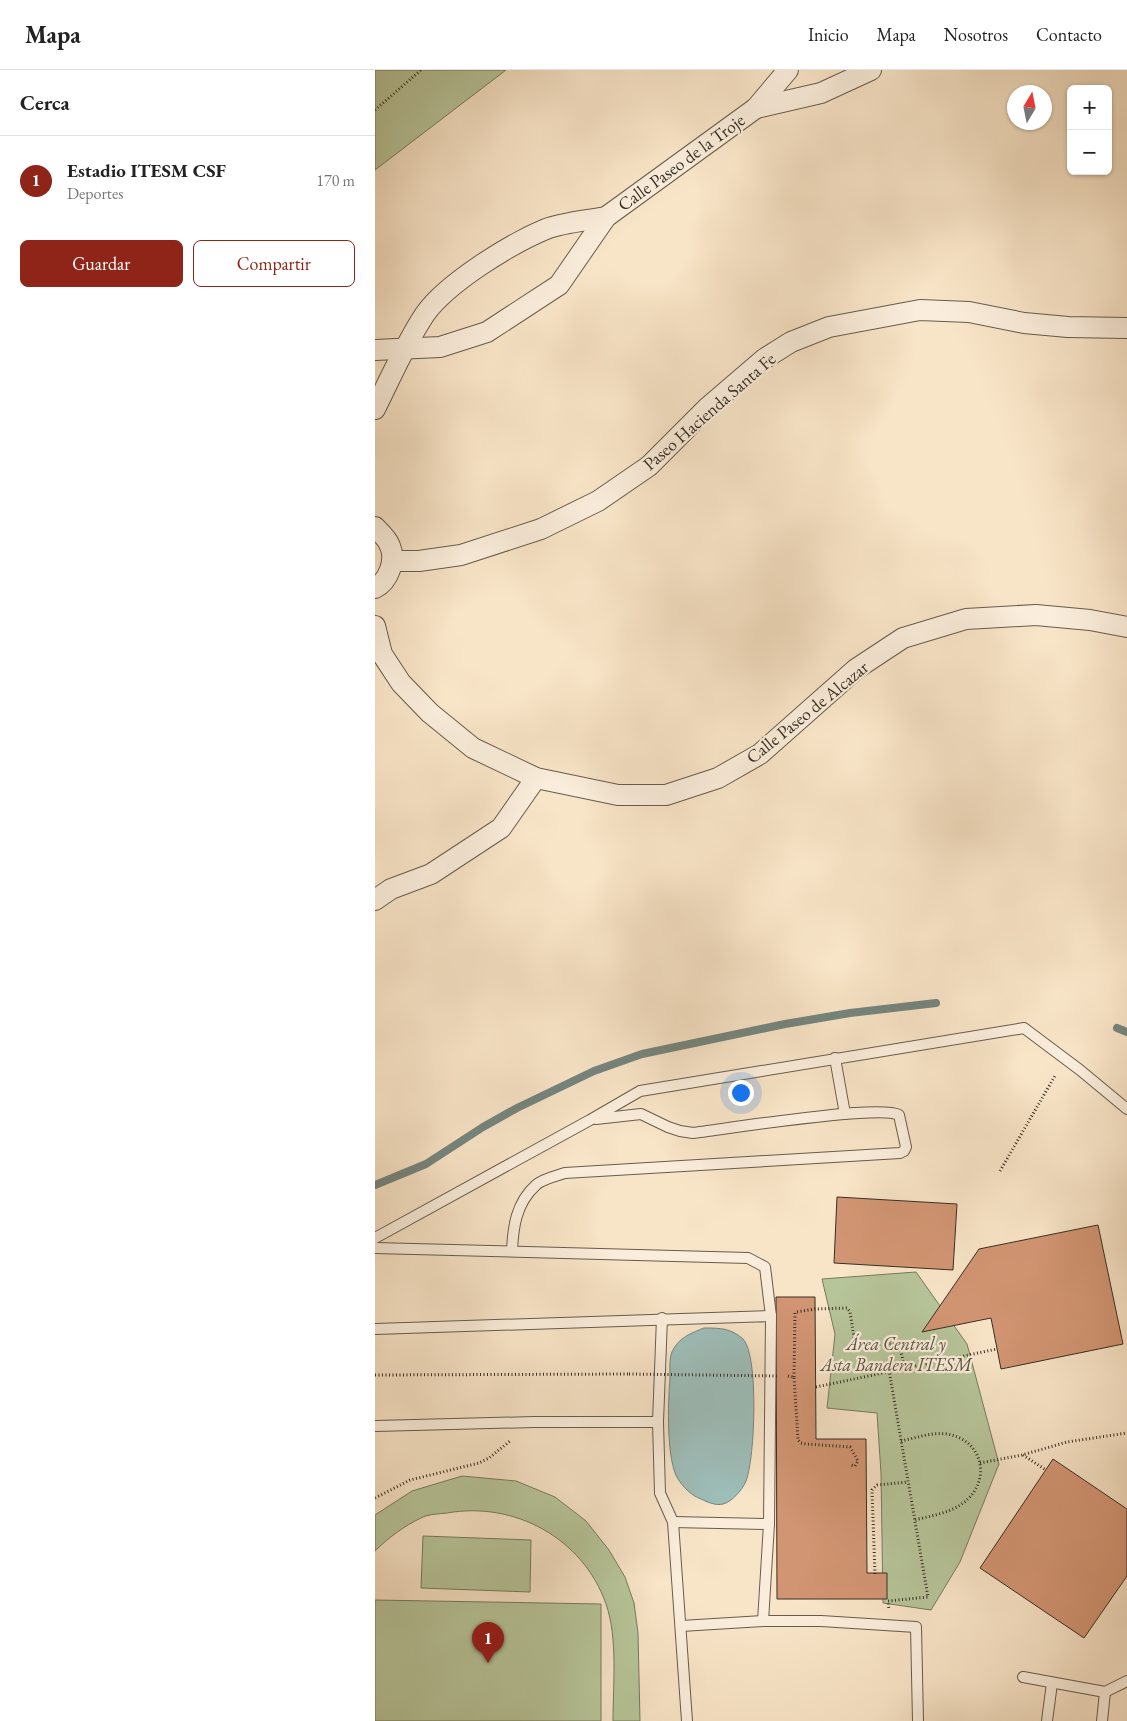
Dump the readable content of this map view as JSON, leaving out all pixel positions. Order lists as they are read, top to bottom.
{
  "streets": {
    "street": ["Calle Paseo de la Troje", "Paseo Hacienda Santa Fe", "Calle Paseo de Alcazar"]
  },
  "parks": ["Área Central y Asta Bandera ITESM"],
  "north": "top",
  "page": {
    "header": "Mapa",
    "nav": [
      "Inicio",
      "Mapa",
      "Nosotros",
      "Contacto"
    ],
    "heading": "Cerca",
    "map_buttons": ["+", "−"],
    "list": [
      {
        "mark": "1",
        "name": "Estadio ITESM CSF",
        "note": "Deportes",
        "value": "170 m"
      }
    ],
    "buttons": ["Guardar", "Compartir"],
    "pins": "1"
  }
}
